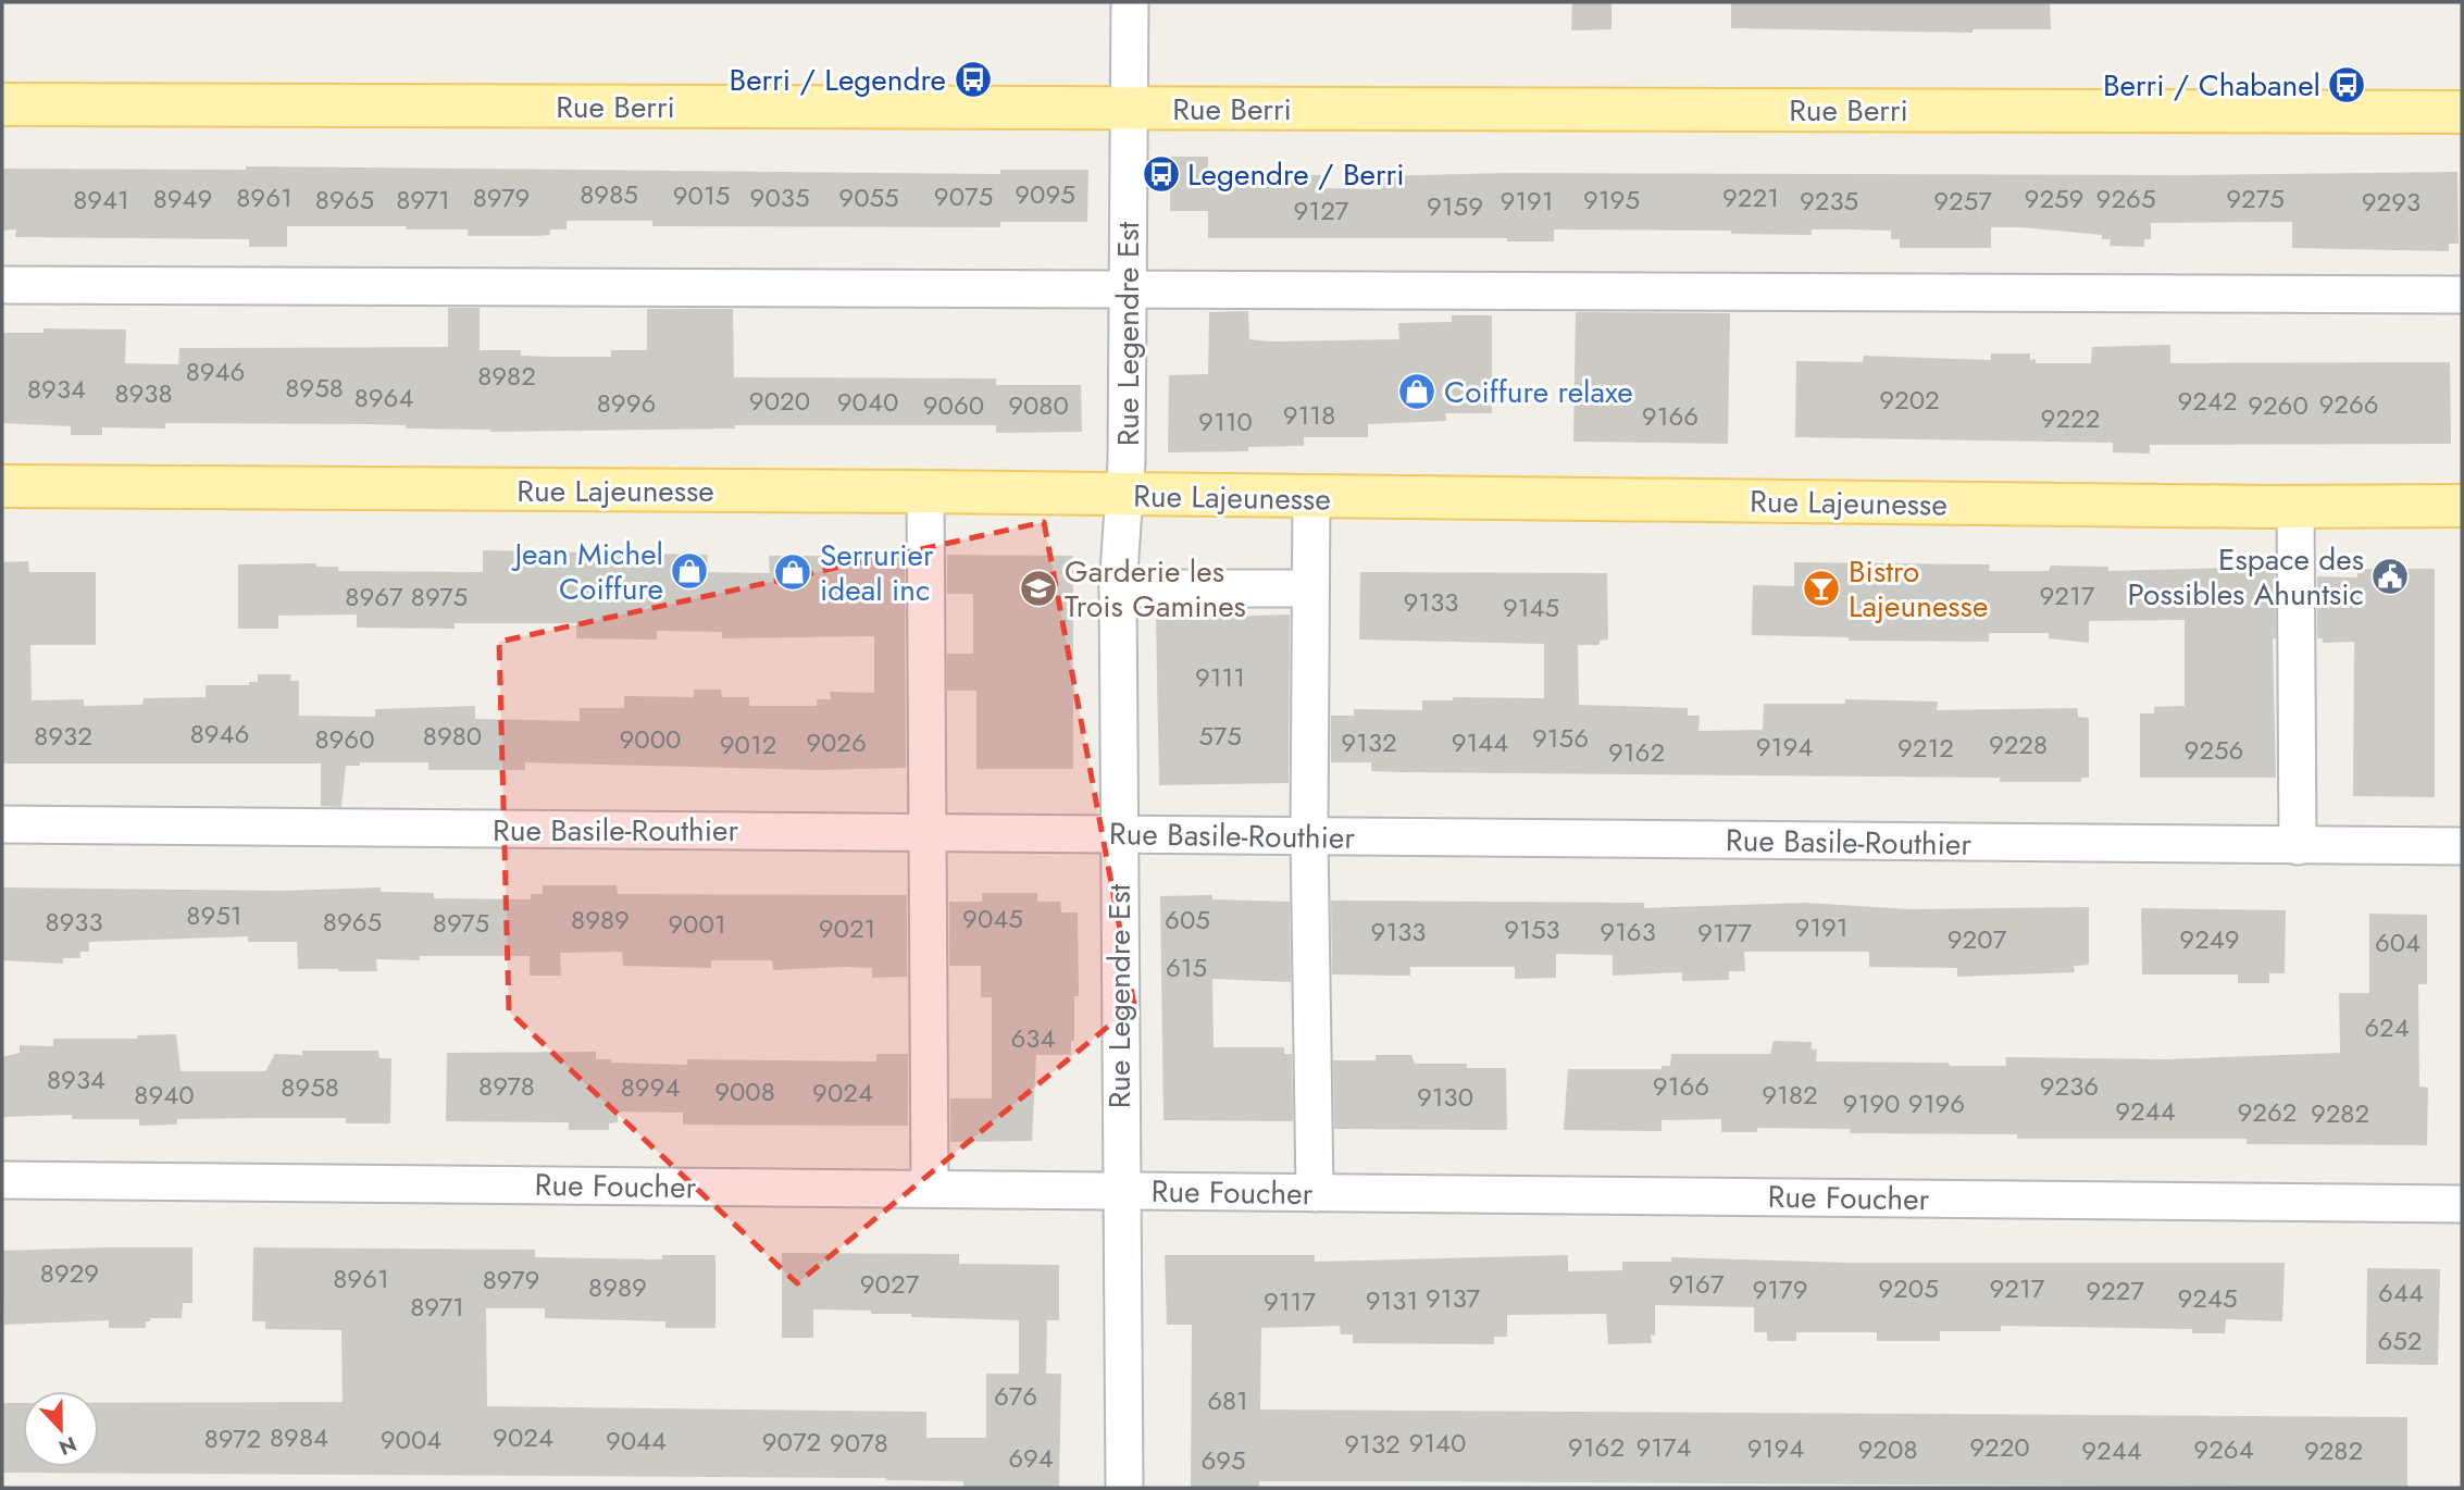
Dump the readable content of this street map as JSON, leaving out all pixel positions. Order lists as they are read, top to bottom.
{
  "streets": {
    "main road": ["Rue Berri", "Rue Lajeunesse"],
    "street": ["Rue Legendre Est", "Rue Basile-Routhier", "Rue Foucher"]
  },
  "crossings": [
    ["Rue Berri", "Rue Legendre Est"],
    ["Rue Legendre Est", "Rue Lajeunesse"],
    ["Rue Legendre Est", "Rue Basile-Routhier"],
    ["Rue Legendre Est", "Rue Foucher"]
  ],
  "places": {
    "bus stop": ["Berri / Legendre", "Berri / Chabanel", "Legendre / Berri"],
    "shop": ["Coiffure relaxe", "Jean Michel Coiffure", "Serrurier ideal inc"],
    "public building": ["Espace des Possibles Ahuntsic"],
    "school or university": ["Garderie les Trois Gamines"],
    "bar": ["Bistro Lajeunesse"]
  },
  "house_numbers": [
    "8985",
    "9095",
    "9015",
    "9075",
    "8961",
    "8979",
    "9035",
    "9055",
    "9221",
    "8949",
    "9259",
    "9265",
    "9275",
    "8941",
    "8965",
    "8971",
    "9195",
    "9191",
    "9235",
    "9257",
    "9293",
    "9159",
    "9127",
    "8946",
    "8982",
    "8958",
    "8934",
    "8938",
    "8964",
    "9202",
    "9020",
    "9242",
    "9040",
    "8996",
    "9266",
    "9060",
    "9080",
    "9260",
    "9118",
    "9166",
    "9222",
    "9110",
    "9217",
    "8967",
    "8975",
    "9133",
    "9145",
    "9111",
    "8946",
    "8932",
    "8980",
    "575",
    "9156",
    "8960",
    "9000",
    "9026",
    "9132",
    "9144",
    "9012",
    "9228",
    "9194",
    "9212",
    "9256",
    "9162",
    "8951",
    "9045",
    "8989",
    "605",
    "8933",
    "8965",
    "8975",
    "9001",
    "9191",
    "9021",
    "9153",
    "9133",
    "9163",
    "9177",
    "9207",
    "9249",
    "604",
    "615",
    "624",
    "634",
    "8934",
    "8978",
    "9166",
    "9236",
    "8958",
    "8994",
    "9008",
    "9024",
    "8940",
    "9182",
    "9130",
    "9190",
    "9196",
    "9244",
    "9262",
    "9282",
    "8929",
    "8961",
    "8979",
    "9027",
    "9167",
    "8989",
    "9205",
    "9217",
    "9179",
    "9227",
    "644",
    "9137",
    "9245",
    "9131",
    "9117",
    "8971",
    "652",
    "676",
    "681",
    "8984",
    "9024",
    "8972",
    "9004",
    "9044",
    "9072",
    "9078",
    "9140",
    "9132",
    "9162",
    "9174",
    "9220",
    "9194",
    "9208",
    "9264",
    "9244",
    "9282",
    "694",
    "695"
  ],
  "north": "bottom"
}
